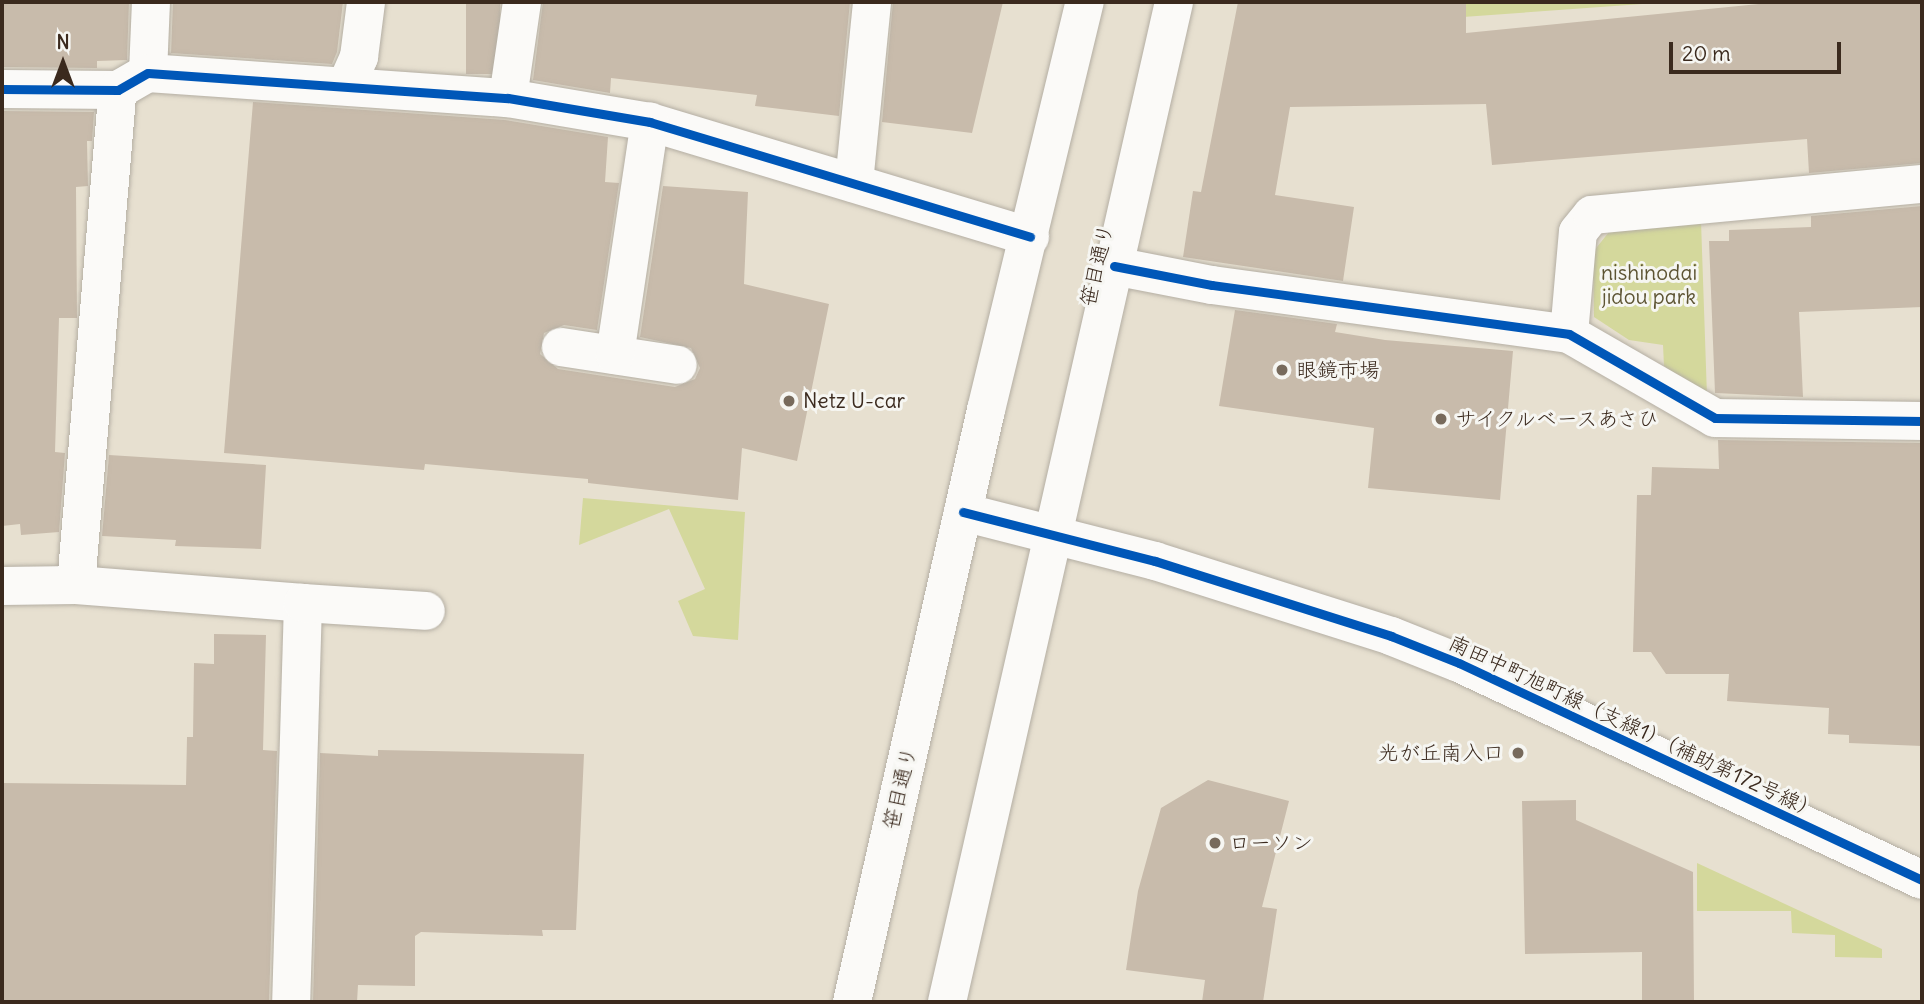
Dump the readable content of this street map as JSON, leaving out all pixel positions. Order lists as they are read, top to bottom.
{
  "streets": {
    "street": ["笹目通り", "南田中町旭町線（支線1）（補助第172号線）"]
  },
  "crossings": [
    ["笹目通り", "南田中町旭町線（支線1）（補助第172号線）"]
  ],
  "parks": ["nishinodai jidou park"],
  "places": [
    "眼鏡市場",
    "Netz U-car",
    "サイクルベースあさひ",
    "光が丘南入口",
    "ローソン"
  ],
  "scale_bar": "20 m",
  "north": "top"
}
